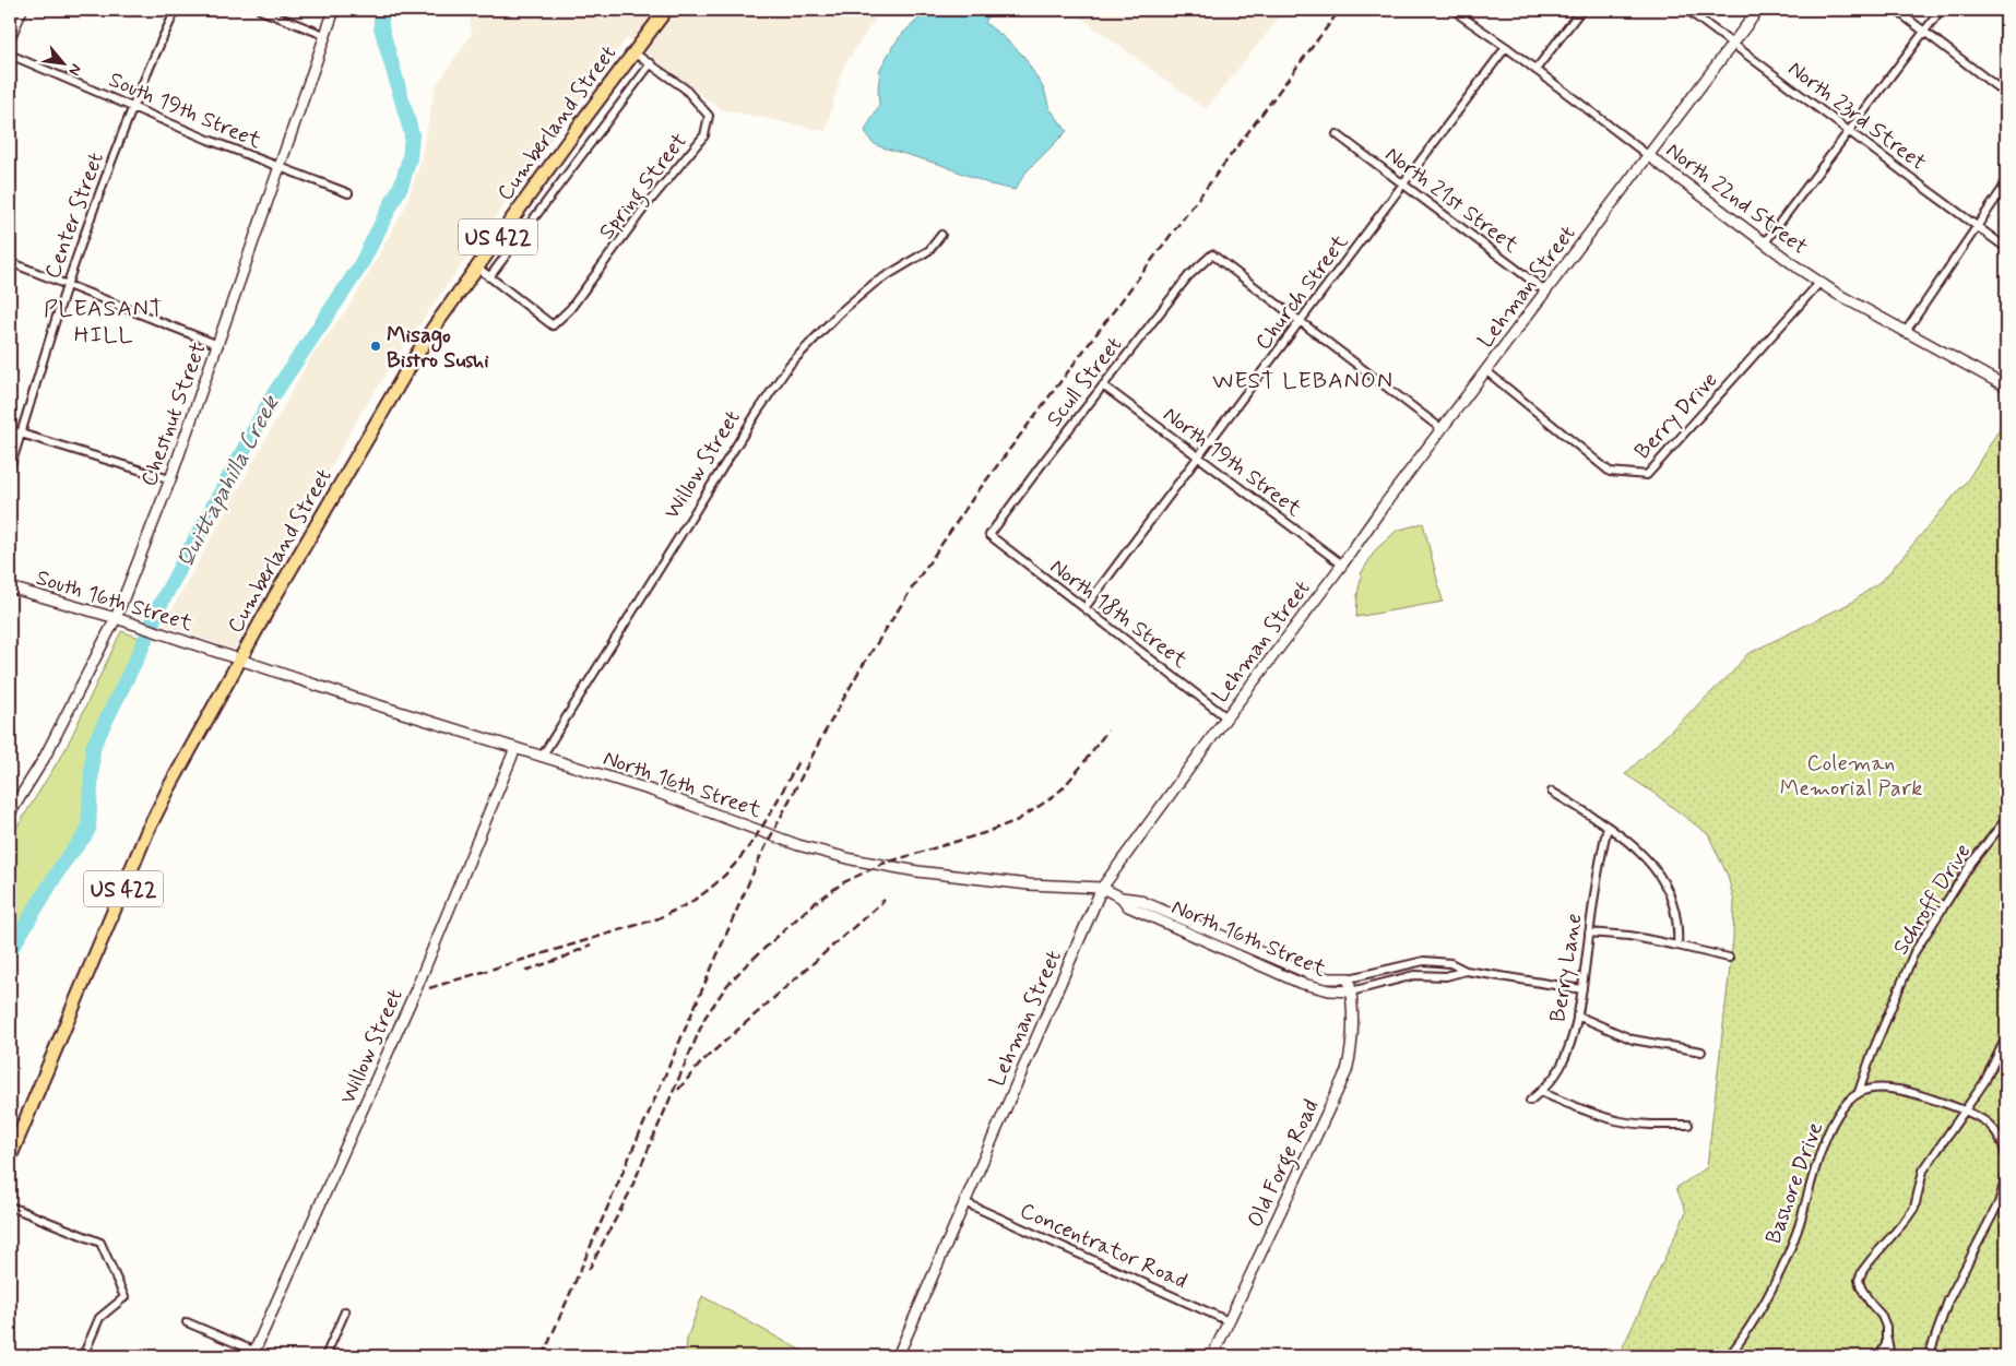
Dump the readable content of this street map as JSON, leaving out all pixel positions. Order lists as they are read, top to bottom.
{
  "streets": {
    "highway": ["Cumberland Street", "US 422"],
    "street": [
      "South 19th Street",
      "North 23rd Street",
      "Spring Street",
      "North 22nd Street",
      "North 21st Street",
      "Center Street",
      "Lehman Street",
      "Church Street",
      "Scull Street",
      "Chestnut Street",
      "Berry Drive",
      "North 19th Street",
      "Willow Street",
      "South 16th Street",
      "North 18th Street",
      "North 16th Street",
      "Schroff Drive",
      "Berry Lane",
      "Old Forge Road",
      "Bashore Drive",
      "Concentrator Road"
    ]
  },
  "crossings": [
    ["South 19th Street", "Center Street"],
    ["South 19th Street", "Chestnut Street"],
    ["North 23rd Street", "Lehman Street"],
    ["Cumberland Street", "Spring Street"],
    ["Cumberland Street", "South 16th Street"],
    ["Cumberland Street", "North 16th Street"],
    ["North 22nd Street", "Lehman Street"],
    ["North 22nd Street", "Church Street"],
    ["North 22nd Street", "Berry Drive"],
    ["North 21st Street", "Lehman Street"],
    ["North 21st Street", "Church Street"],
    ["Lehman Street", "Berry Drive"],
    ["Lehman Street", "North 19th Street"],
    ["Lehman Street", "North 18th Street"],
    ["Lehman Street", "North 16th Street"],
    ["Lehman Street", "Concentrator Road"],
    ["Church Street", "Scull Street"],
    ["Church Street", "North 19th Street"],
    ["Church Street", "North 18th Street"],
    ["Scull Street", "North 19th Street"],
    ["Scull Street", "North 18th Street"],
    ["Chestnut Street", "South 16th Street"],
    ["Willow Street", "North 16th Street"],
    ["South 16th Street", "North 16th Street"],
    ["North 16th Street", "Berry Lane"],
    ["North 16th Street", "Old Forge Road"],
    ["Schroff Drive", "Bashore Drive"],
    ["Old Forge Road", "Concentrator Road"]
  ],
  "districts": ["PLEASANT HILL", "WEST LEBANON"],
  "water": ["Quittapahilla Creek"],
  "parks": ["Coleman Memorial Park"],
  "places": ["Misago Bistro Sushi"],
  "north": "bottom right"
}
